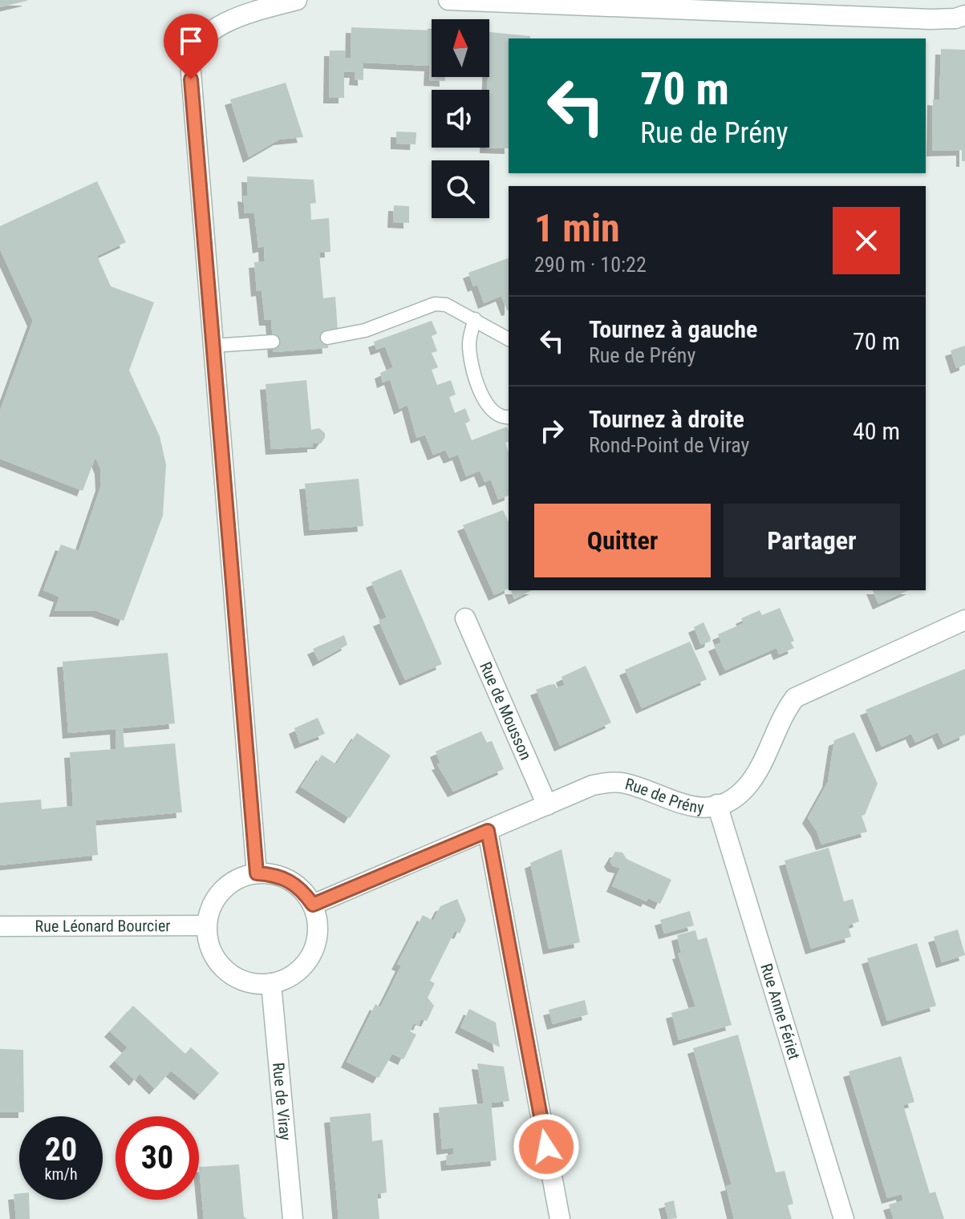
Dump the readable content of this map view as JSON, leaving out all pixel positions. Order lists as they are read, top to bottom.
{
  "streets": {
    "street": [
      "Rue de Mousson",
      "Rue de Prény",
      "Rue Léonard Bourcier",
      "Rue Anne Fériet",
      "Rue de Viray"
    ]
  },
  "crossings": [
    ["Rue de Mousson", "Rue de Prény"],
    ["Rue de Prény", "Rue Léonard Bourcier"],
    ["Rue de Prény", "Rue Anne Fériet"],
    ["Rue de Prény", "Rue de Viray"],
    ["Rue Léonard Bourcier", "Rue de Viray"]
  ],
  "north": "top",
  "page": {
    "turn": ["70 m", "Rue de Prény"],
    "heading": ["1 min", "290 m · 10:22"],
    "list": [
      {
        "name": "Tournez à gauche",
        "note": "Rue de Prény",
        "value": "70 m"
      },
      {
        "name": "Tournez à droite",
        "note": "Rond-Point de Viray",
        "value": "40 m"
      }
    ],
    "buttons": ["Quitter", "Partager"],
    "speed": "20 km/h",
    "limit": "30"
  }
}
